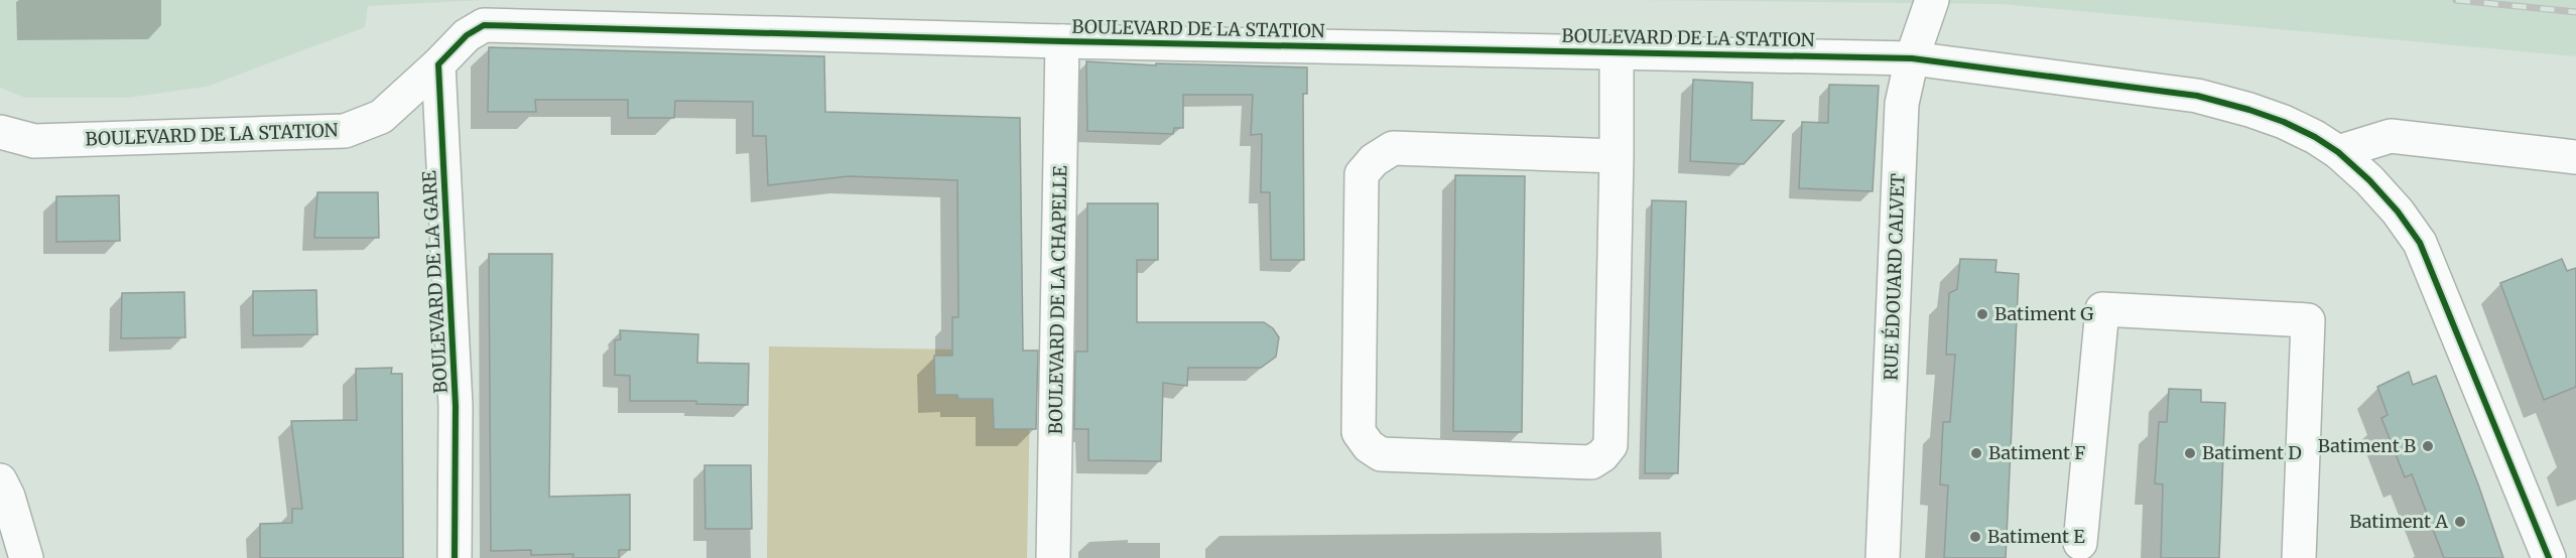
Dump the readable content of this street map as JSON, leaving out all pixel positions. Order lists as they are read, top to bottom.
{
  "streets": {
    "street": [
      "BOULEVARD DE LA STATION",
      "RUE ÉDOUARD CALVET",
      "BOULEVARD DE LA GARE",
      "BOULEVARD DE LA CHAPELLE"
    ]
  },
  "crossings": [
    ["BOULEVARD DE LA STATION", "RUE ÉDOUARD CALVET"],
    ["BOULEVARD DE LA STATION", "BOULEVARD DE LA GARE"],
    ["BOULEVARD DE LA STATION", "BOULEVARD DE LA CHAPELLE"]
  ],
  "places": [
    "Batiment G",
    "Batiment B",
    "Batiment F",
    "Batiment D",
    "Batiment A",
    "Batiment E"
  ]
}
